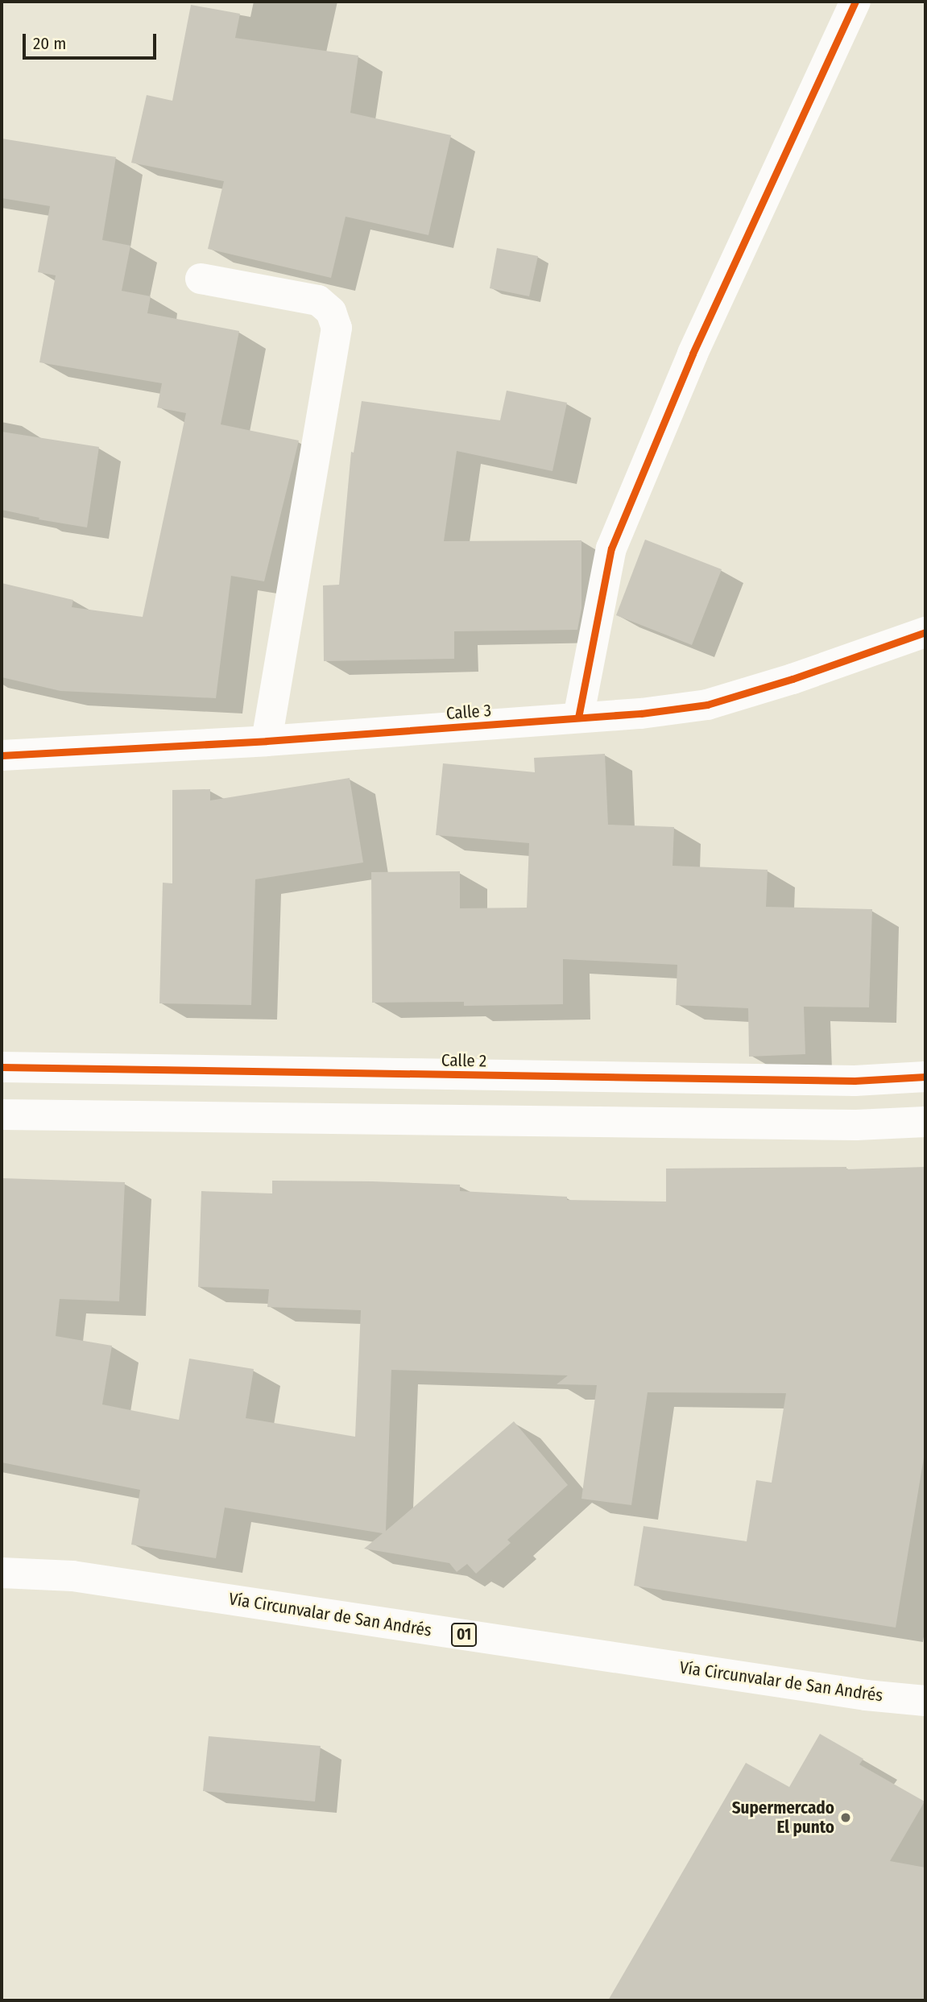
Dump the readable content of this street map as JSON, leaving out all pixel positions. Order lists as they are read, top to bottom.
{
  "streets": {
    "main road": [
      "Calle 3",
      "Calle 2",
      "Vía Circunvalar de San Andrés",
      "01"
    ]
  },
  "places": ["Supermercado El punto"],
  "scale_bar": "20 m"
}
